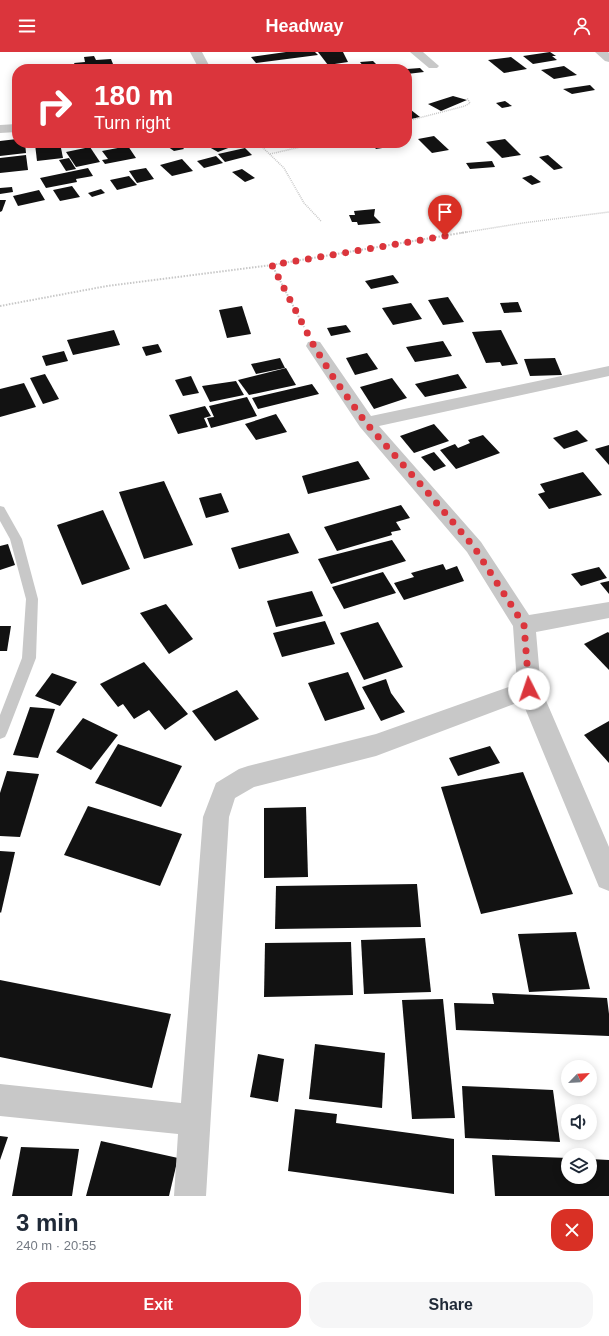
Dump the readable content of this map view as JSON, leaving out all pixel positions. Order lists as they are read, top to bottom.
{
  "north": "top right",
  "page": {
    "header": "Headway",
    "turn": ["180 m", "Turn right"],
    "heading": ["3 min", "240 m · 20:55"],
    "buttons": ["Exit", "Share"]
  }
}
